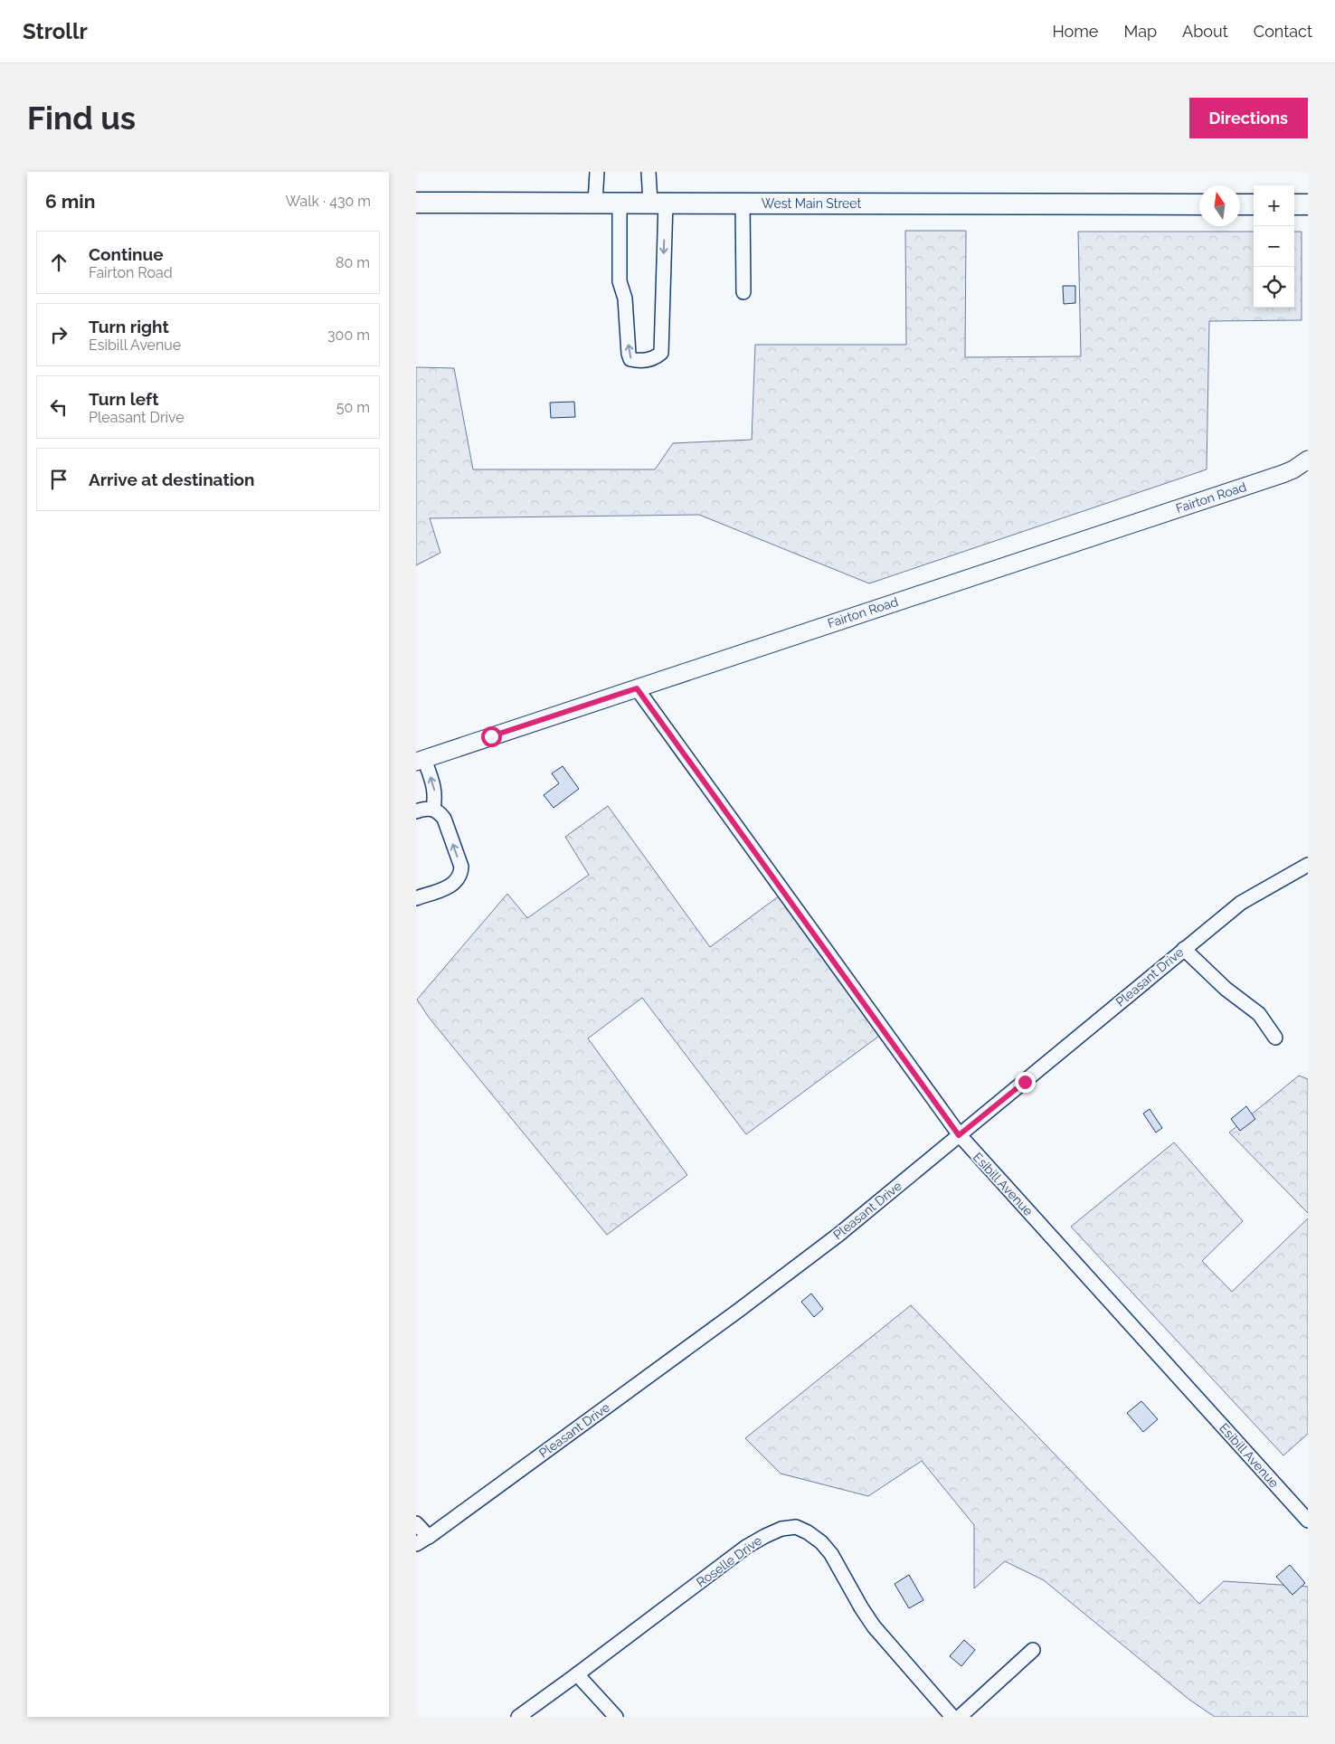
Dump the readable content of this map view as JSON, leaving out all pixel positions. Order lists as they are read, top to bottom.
{
  "streets": {
    "highway": ["West Main Street"],
    "main road": ["Fairton Road"],
    "street": ["Pleasant Drive", "Esibill Avenue", "Roselle Drive"]
  },
  "crossings": [
    ["Fairton Road", "Esibill Avenue"],
    ["Pleasant Drive", "Esibill Avenue"]
  ],
  "north": "top",
  "page": {
    "header": "Strollr",
    "nav": [
      "Home",
      "Map",
      "About",
      "Contact"
    ],
    "buttons": "Directions",
    "title": "Find us",
    "heading": ["6 min", "Walk · 430 m"],
    "map_buttons": ["+", "−"],
    "list": [
      ["Continue", "Fairton Road", "80 m"],
      ["Turn right", "Esibill Avenue", "300 m"],
      ["Turn left", "Pleasant Drive", "50 m"],
      "Arrive at destination"
    ]
  }
}
